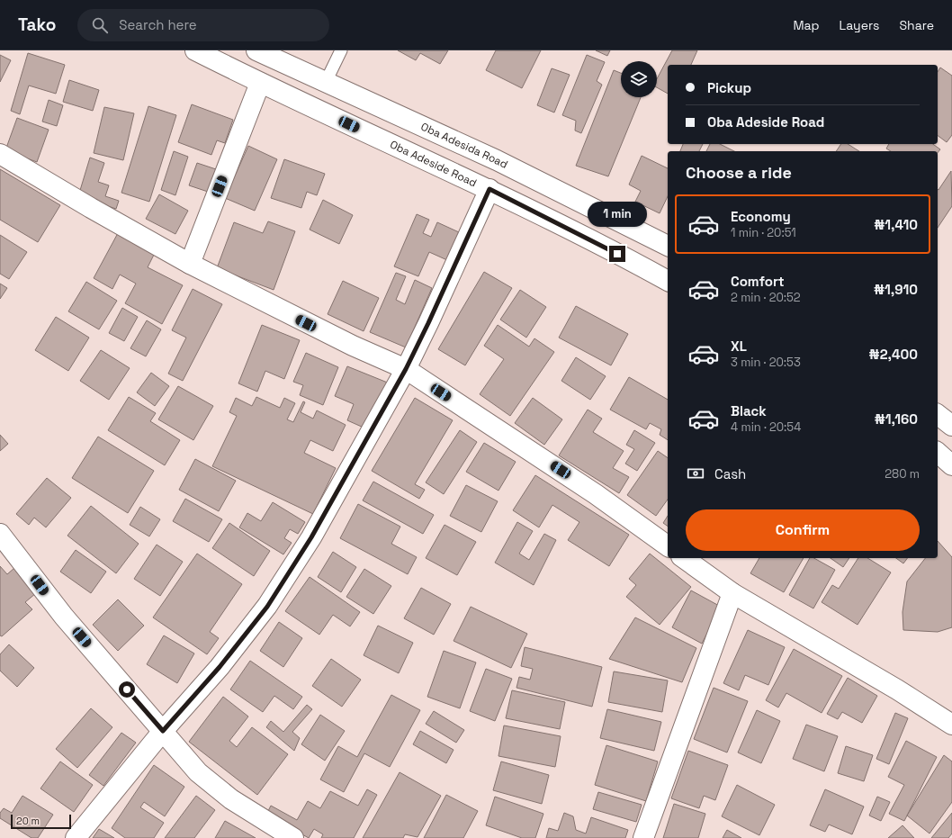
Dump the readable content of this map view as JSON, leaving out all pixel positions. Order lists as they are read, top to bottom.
{
  "streets": {
    "street": ["Oba Adesida Road", "Oba Adeside Road"]
  },
  "scale_bar": "20 m",
  "page": {
    "header": "Tako",
    "search": "Search here",
    "nav": ["Map", "Layers", "Share"],
    "banner": ["Pickup", "Oba Adeside Road"],
    "heading": "Choose a ride",
    "list": [
      {
        "name": "Economy",
        "note": "1 min · 20:51",
        "value": "₦1,410"
      },
      {
        "name": "Comfort",
        "note": "2 min · 20:52",
        "value": "₦1,910"
      },
      {
        "name": "XL",
        "note": "3 min · 20:53",
        "value": "₦2,400"
      },
      {
        "name": "Black",
        "note": "4 min · 20:54",
        "value": "₦1,160"
      }
    ],
    "bubble": "1 min",
    "pay": ["Cash", "280 m"],
    "buttons": "Confirm",
    "scale": "20 m"
  }
}
